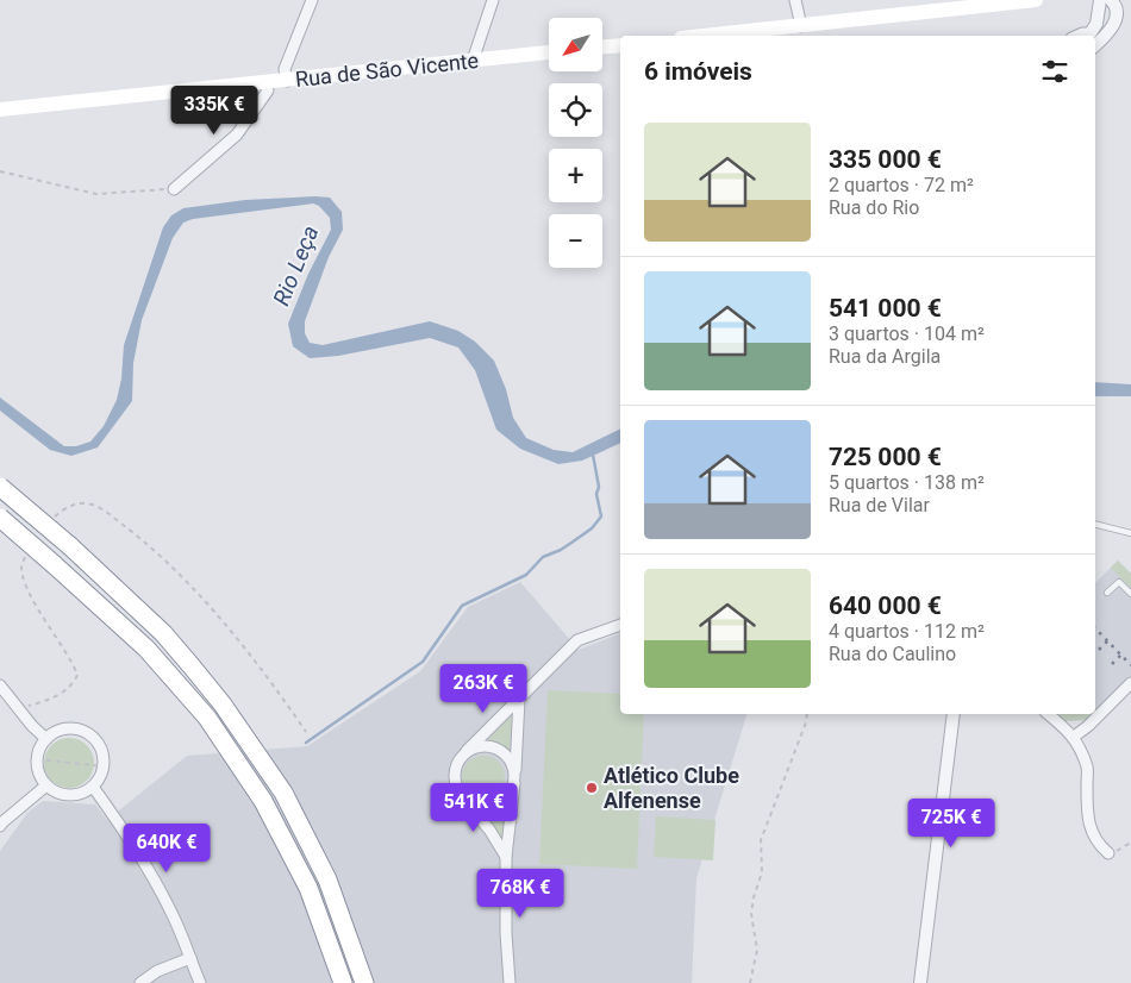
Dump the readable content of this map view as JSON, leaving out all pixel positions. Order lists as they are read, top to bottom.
{
  "streets": {
    "main road": ["Rua de São Vicente"]
  },
  "water": ["Rio Leça"],
  "places": ["Atlético Clube Alfenense"],
  "north": "bottom left",
  "page": {
    "map_buttons": ["+", "−"],
    "heading": "6 imóveis",
    "price": [
      "335K €",
      "263K €",
      "541K €",
      "725K €",
      "640K €",
      "768K €"
    ],
    "list": [
      {
        "name": "335 000 €",
        "note": "2 quartos · 72 m² · Rua do Rio"
      },
      {
        "name": "541 000 €",
        "note": "3 quartos · 104 m² · Rua da Argila"
      },
      {
        "name": "725 000 €",
        "note": "5 quartos · 138 m² · Rua de Vilar"
      },
      {
        "name": "640 000 €",
        "note": "4 quartos · 112 m² · Rua do Caulino"
      }
    ]
  }
}
